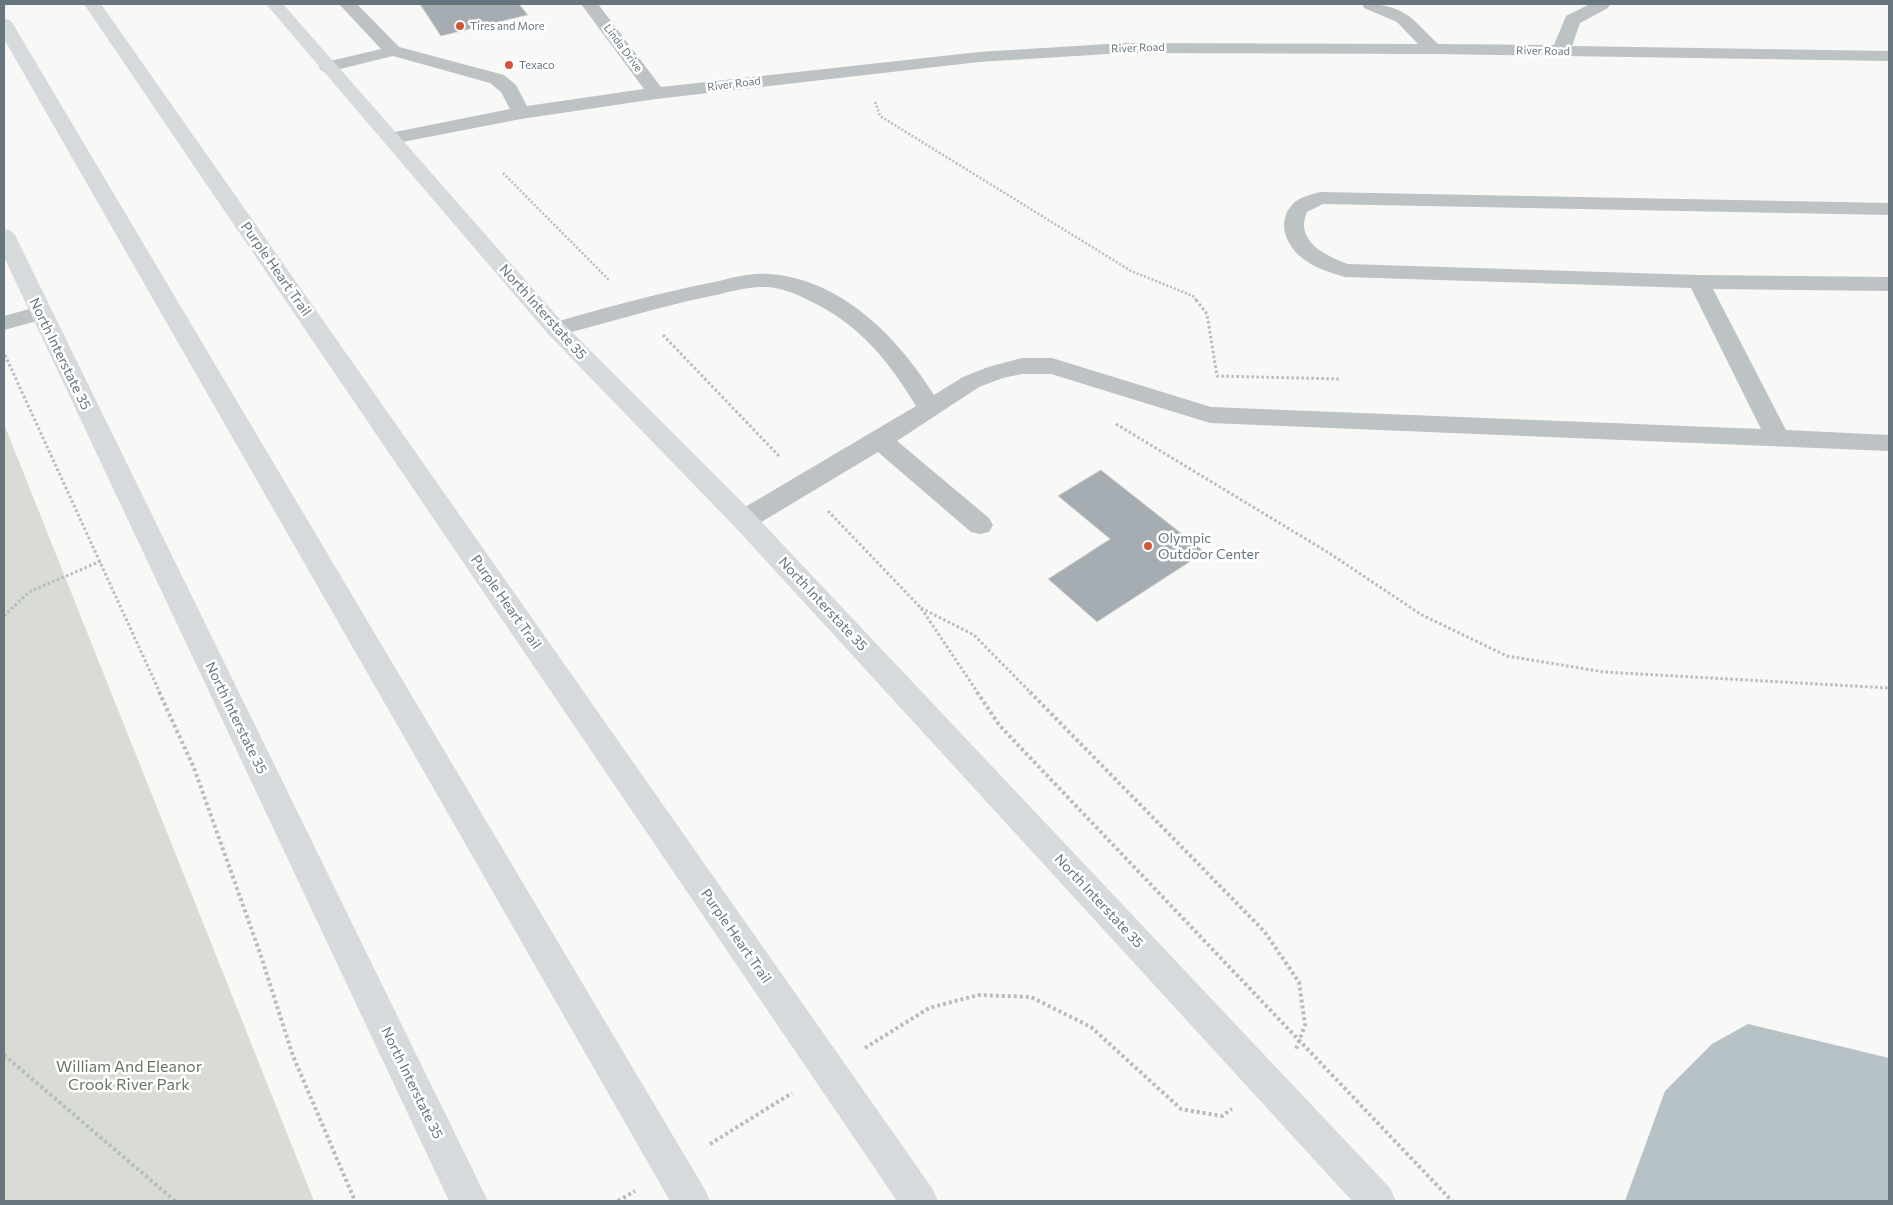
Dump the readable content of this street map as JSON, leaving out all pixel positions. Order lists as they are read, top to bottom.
{
  "streets": {
    "main road": ["Purple Heart Trail", "North Interstate 35"],
    "street": ["Linda Drive", "River Road"]
  },
  "crossings": [
    ["Linda Drive", "River Road"],
    ["River Road", "North Interstate 35"]
  ],
  "parks": ["William And Eleanor Crook River Park"],
  "places": ["Tires and More", "Texaco", "Olympic Outdoor Center"]
}
